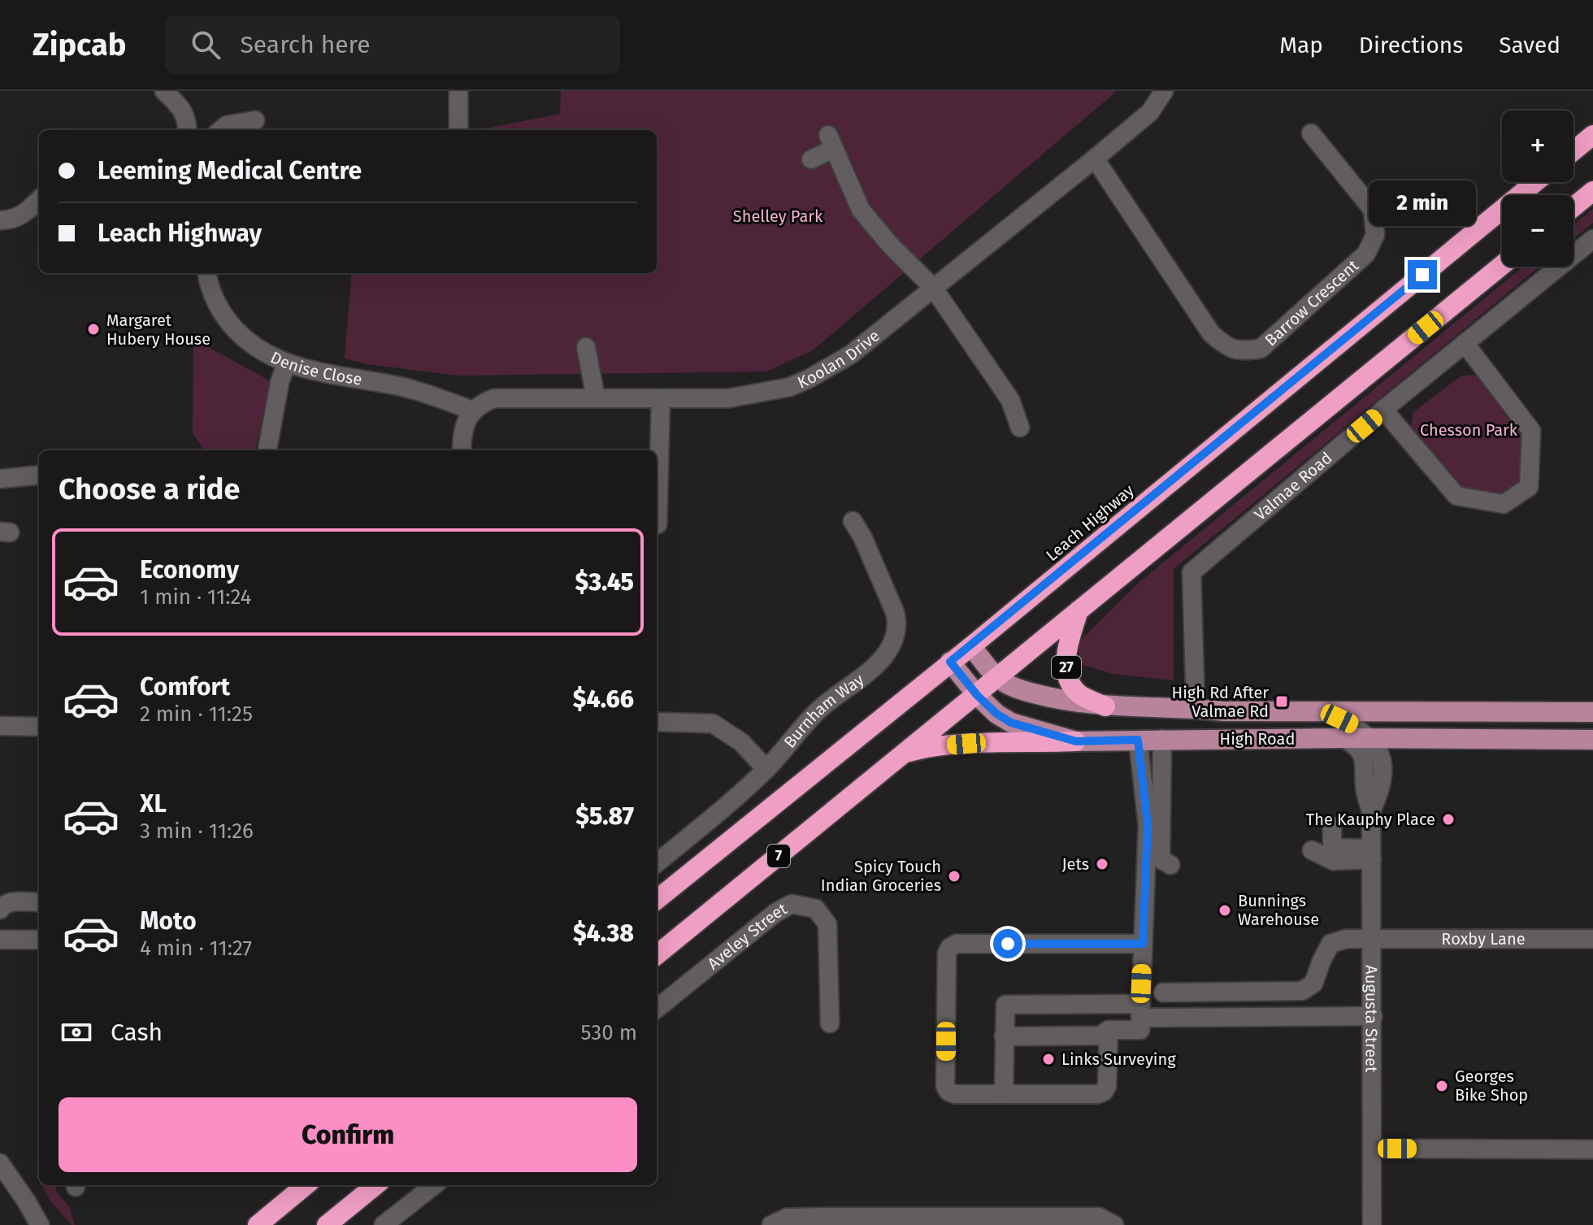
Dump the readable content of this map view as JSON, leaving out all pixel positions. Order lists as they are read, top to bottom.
{
  "streets": {
    "highway": ["Leach Highway", "27", "7"],
    "main road": ["High Road"],
    "street": [
      "Barrow Crescent",
      "Koolan Drive",
      "Denise Close",
      "Valmae Road",
      "Burnham Way",
      "Aveley Street",
      "Roxby Lane",
      "Augusta Street"
    ]
  },
  "crossings": [
    ["Barrow Crescent", "Koolan Drive"],
    ["Koolan Drive", "Denise Close"],
    ["Valmae Road", "High Road"],
    ["Leach Highway", "High Road"],
    ["27", "High Road"],
    ["27", "7"],
    ["High Road", "7"],
    ["High Road", "Augusta Street"],
    ["Roxby Lane", "Augusta Street"]
  ],
  "parks": ["Shelley Park", "Chesson Park"],
  "places": {
    "other": [
      "Margaret Hubery House",
      "The Kauphy Place",
      "Jets",
      "Spicy Touch Indian Groceries",
      "Bunnings Warehouse",
      "Links Surveying",
      "Georges Bike Shop"
    ],
    "transit": ["High Rd After Valmae Rd"]
  },
  "page": {
    "header": "Zipcab",
    "search": "Search here",
    "nav": ["Map", "Directions", "Saved"],
    "map_buttons": ["+", "−"],
    "banner": ["Leeming Medical Centre", "Leach Highway"],
    "bubble": "2 min",
    "heading": "Choose a ride",
    "list": [
      {
        "name": "Economy",
        "note": "1 min · 11:24",
        "value": "$3.45"
      },
      {
        "name": "Comfort",
        "note": "2 min · 11:25",
        "value": "$4.66"
      },
      {
        "name": "XL",
        "note": "3 min · 11:26",
        "value": "$5.87"
      },
      {
        "name": "Moto",
        "note": "4 min · 11:27",
        "value": "$4.38"
      }
    ],
    "pay": ["Cash", "530 m"],
    "buttons": "Confirm"
  }
}
